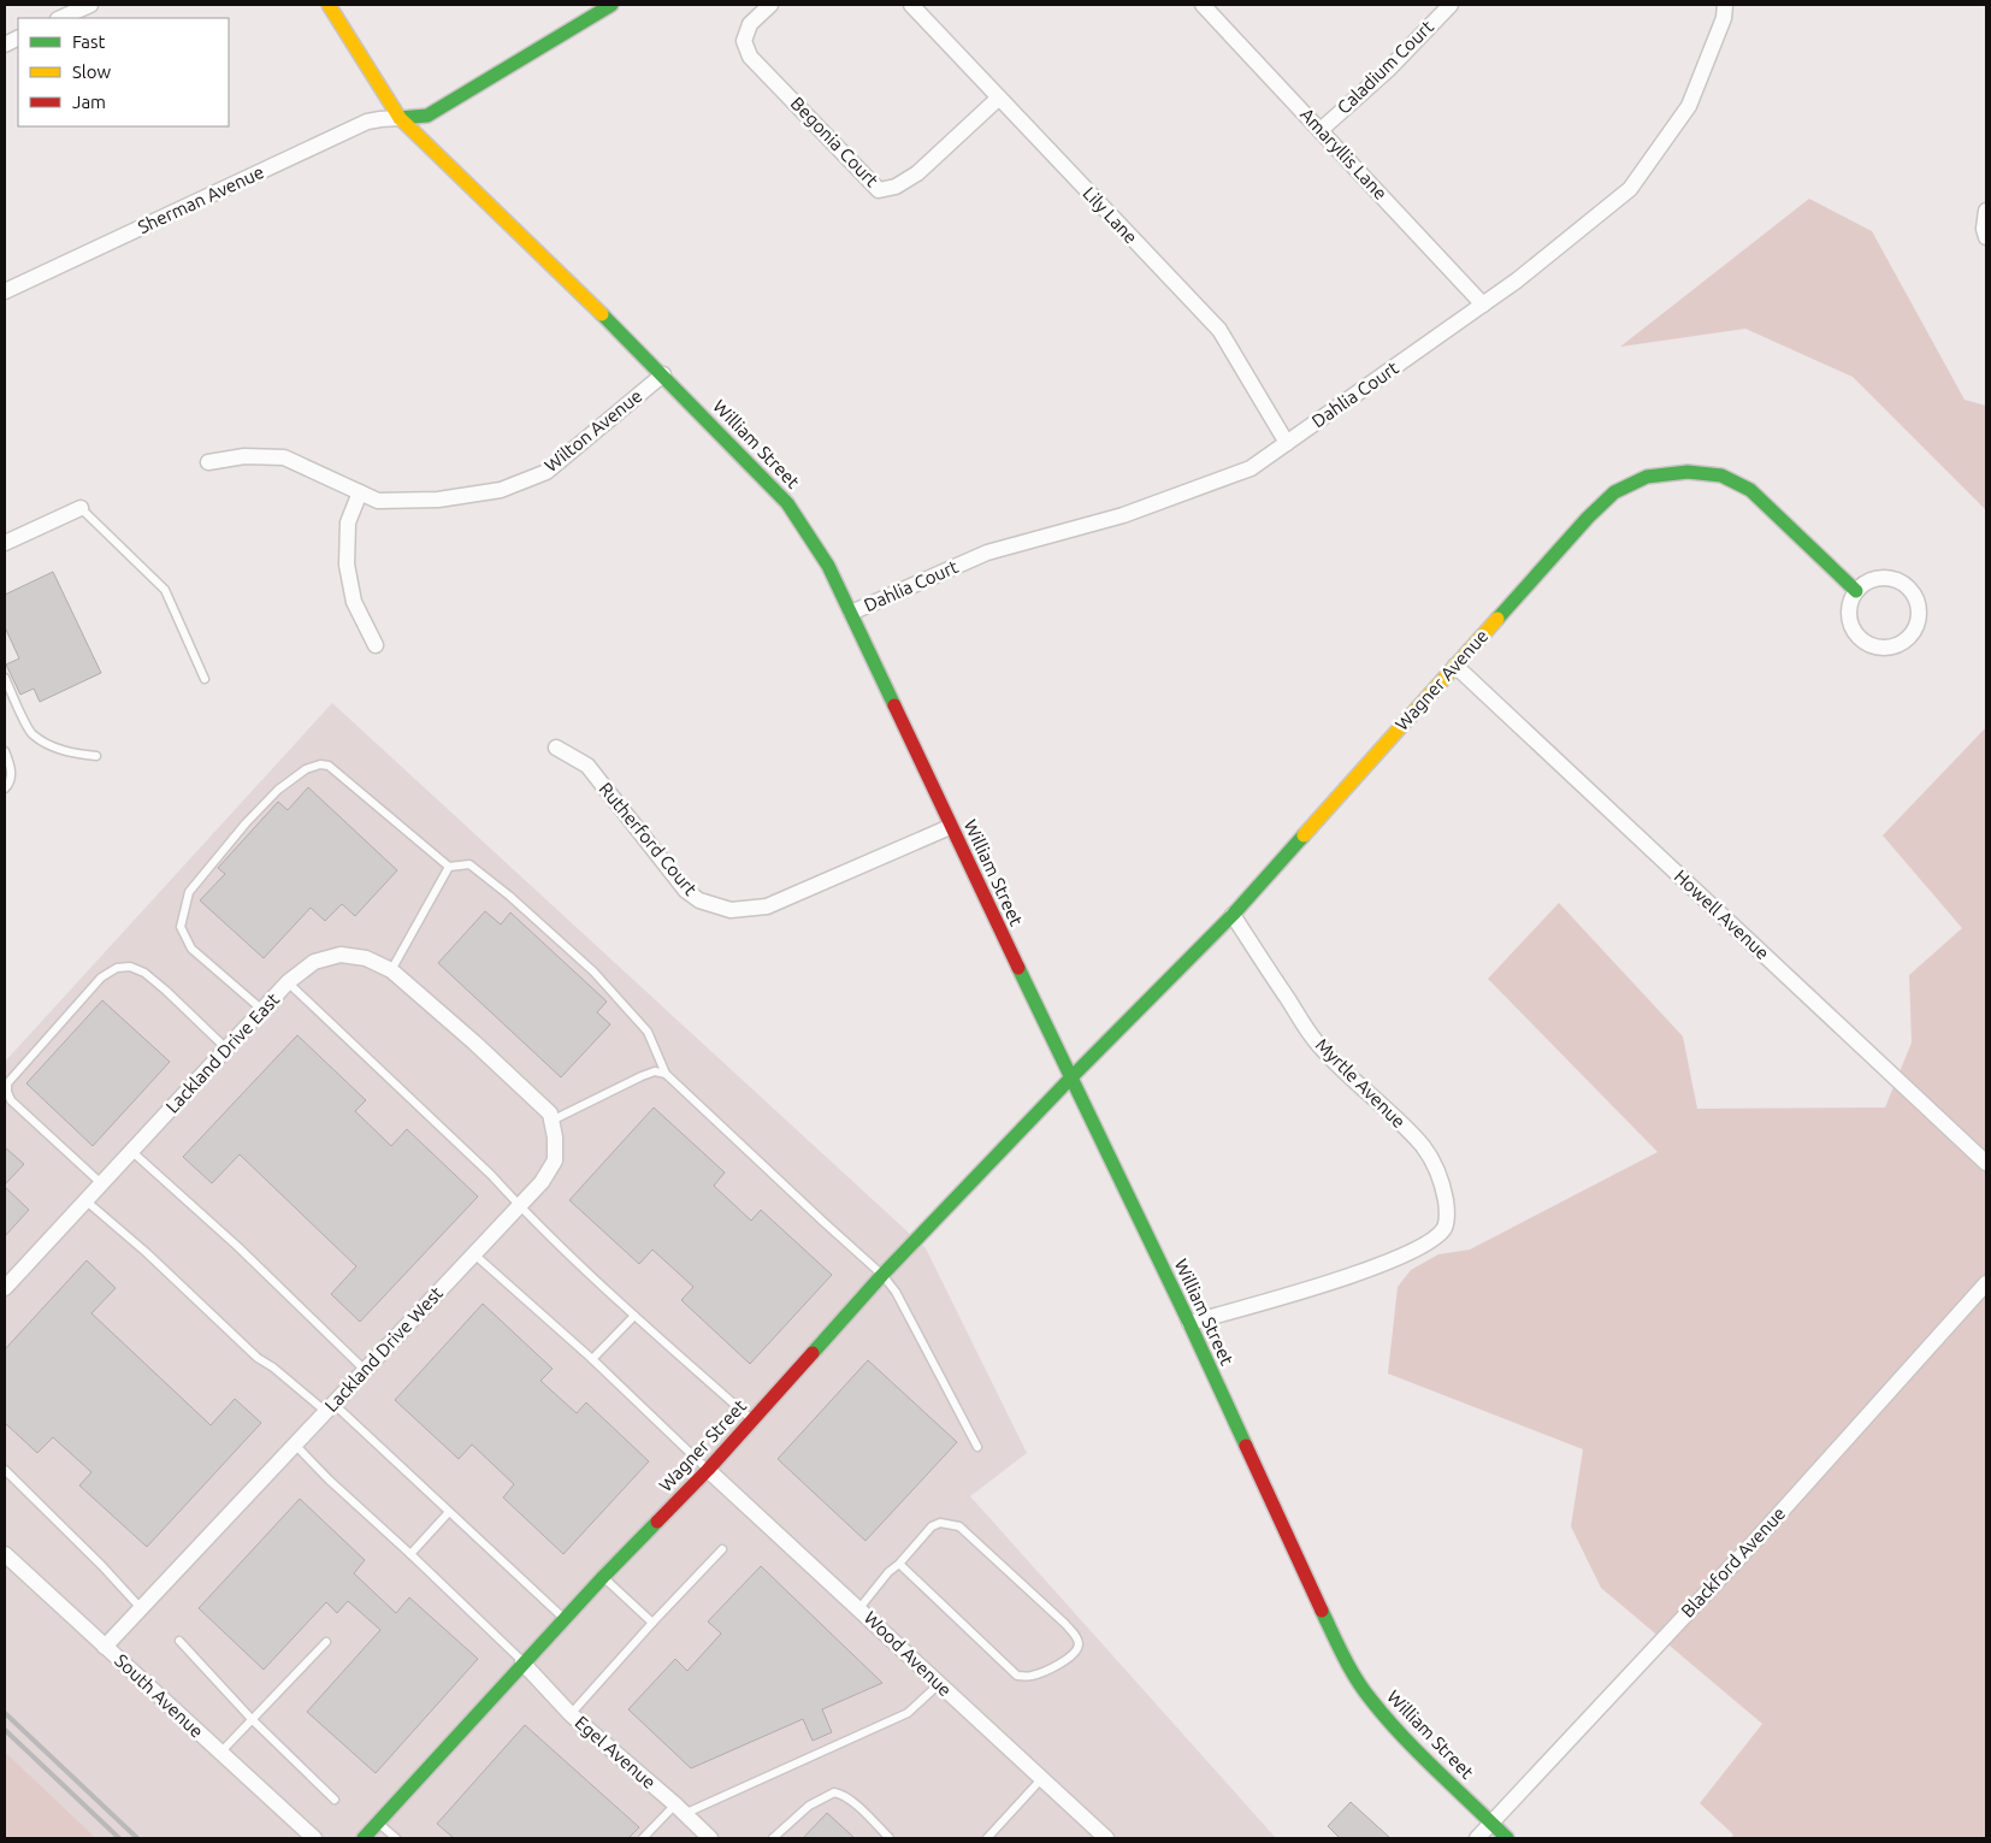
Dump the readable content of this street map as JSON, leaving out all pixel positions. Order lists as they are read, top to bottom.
{
  "streets": {
    "street": [
      "Caladium Court",
      "Begonia Court",
      "Amaryllis Lane",
      "Sherman Avenue",
      "Lily Lane",
      "Dahlia Court",
      "Wilton Avenue",
      "William Street",
      "Wagner Avenue",
      "Rutherford Court",
      "Howell Avenue",
      "Lackland Drive East",
      "Myrtle Avenue",
      "Lackland Drive West",
      "Wagner Street",
      "Blackford Avenue",
      "Wood Avenue",
      "South Avenue",
      "Egel Avenue"
    ]
  },
  "crossings": [
    ["Caladium Court", "Amaryllis Lane"],
    ["Begonia Court", "Lily Lane"],
    ["Amaryllis Lane", "Dahlia Court"],
    ["Sherman Avenue", "William Street"],
    ["Lily Lane", "Dahlia Court"],
    ["Dahlia Court", "William Street"],
    ["Wilton Avenue", "William Street"],
    ["William Street", "Wagner Avenue"],
    ["William Street", "Rutherford Court"],
    ["William Street", "Myrtle Avenue"],
    ["William Street", "Wagner Street"],
    ["William Street", "Blackford Avenue"],
    ["Wagner Avenue", "Howell Avenue"],
    ["Wagner Avenue", "Myrtle Avenue"],
    ["Wagner Avenue", "Wagner Street"],
    ["Lackland Drive East", "Lackland Drive West"],
    ["Lackland Drive West", "South Avenue"],
    ["Wagner Street", "Wood Avenue"],
    ["Wagner Street", "Egel Avenue"]
  ],
  "legend": ["Fast", "Slow", "Jam"]
}
